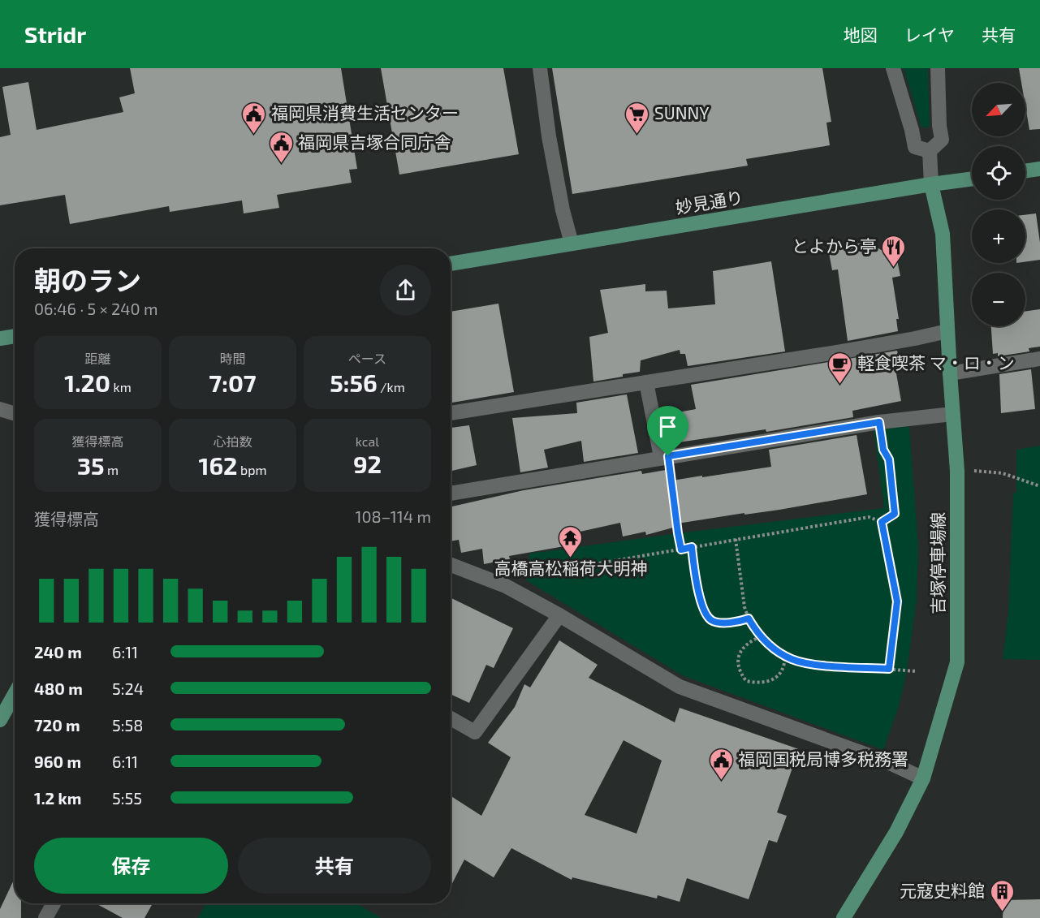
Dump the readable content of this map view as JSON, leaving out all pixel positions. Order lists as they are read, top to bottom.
{
  "streets": {
    "main road": ["妙見通り", "吉塚停車場線"]
  },
  "crossings": [
    ["妙見通り", "吉塚停車場線"]
  ],
  "places": {
    "public building": ["福岡県消費生活センター", "福岡県吉塚合同庁舎", "福岡国税局博多税務署"],
    "supermarket": ["SUNNY"],
    "restaurant": ["とよから亭"],
    "cafe": ["軽食喫茶 マ・ロ・ン"],
    "temple": ["高橋高松稲荷大明神"],
    "building": ["元寇史料館"]
  },
  "north": "bottom left",
  "page": {
    "header": "Stridr",
    "nav": ["地図", "レイヤ", "共有"],
    "map_buttons": ["+", "−"],
    "heading": ["朝のラン", "06:46 · 5 × 240 m"],
    "stats": [
      ["距離", "1.20 km"],
      ["時間", "7:07"],
      ["ペース", "5:56 /km"],
      ["獲得標高", "35 m"],
      ["心拍数", "162 bpm"],
      ["kcal", "92"]
    ],
    "chart": ["獲得標高", "108–114 m"],
    "list": [
      {
        "name": "240 m",
        "note": "6:11"
      },
      {
        "name": "480 m",
        "note": "5:24"
      },
      {
        "name": "720 m",
        "note": "5:58"
      },
      {
        "name": "960 m",
        "note": "6:11"
      },
      {
        "name": "1.2 km",
        "note": "5:55"
      }
    ],
    "buttons": ["保存", "共有"]
  }
}
